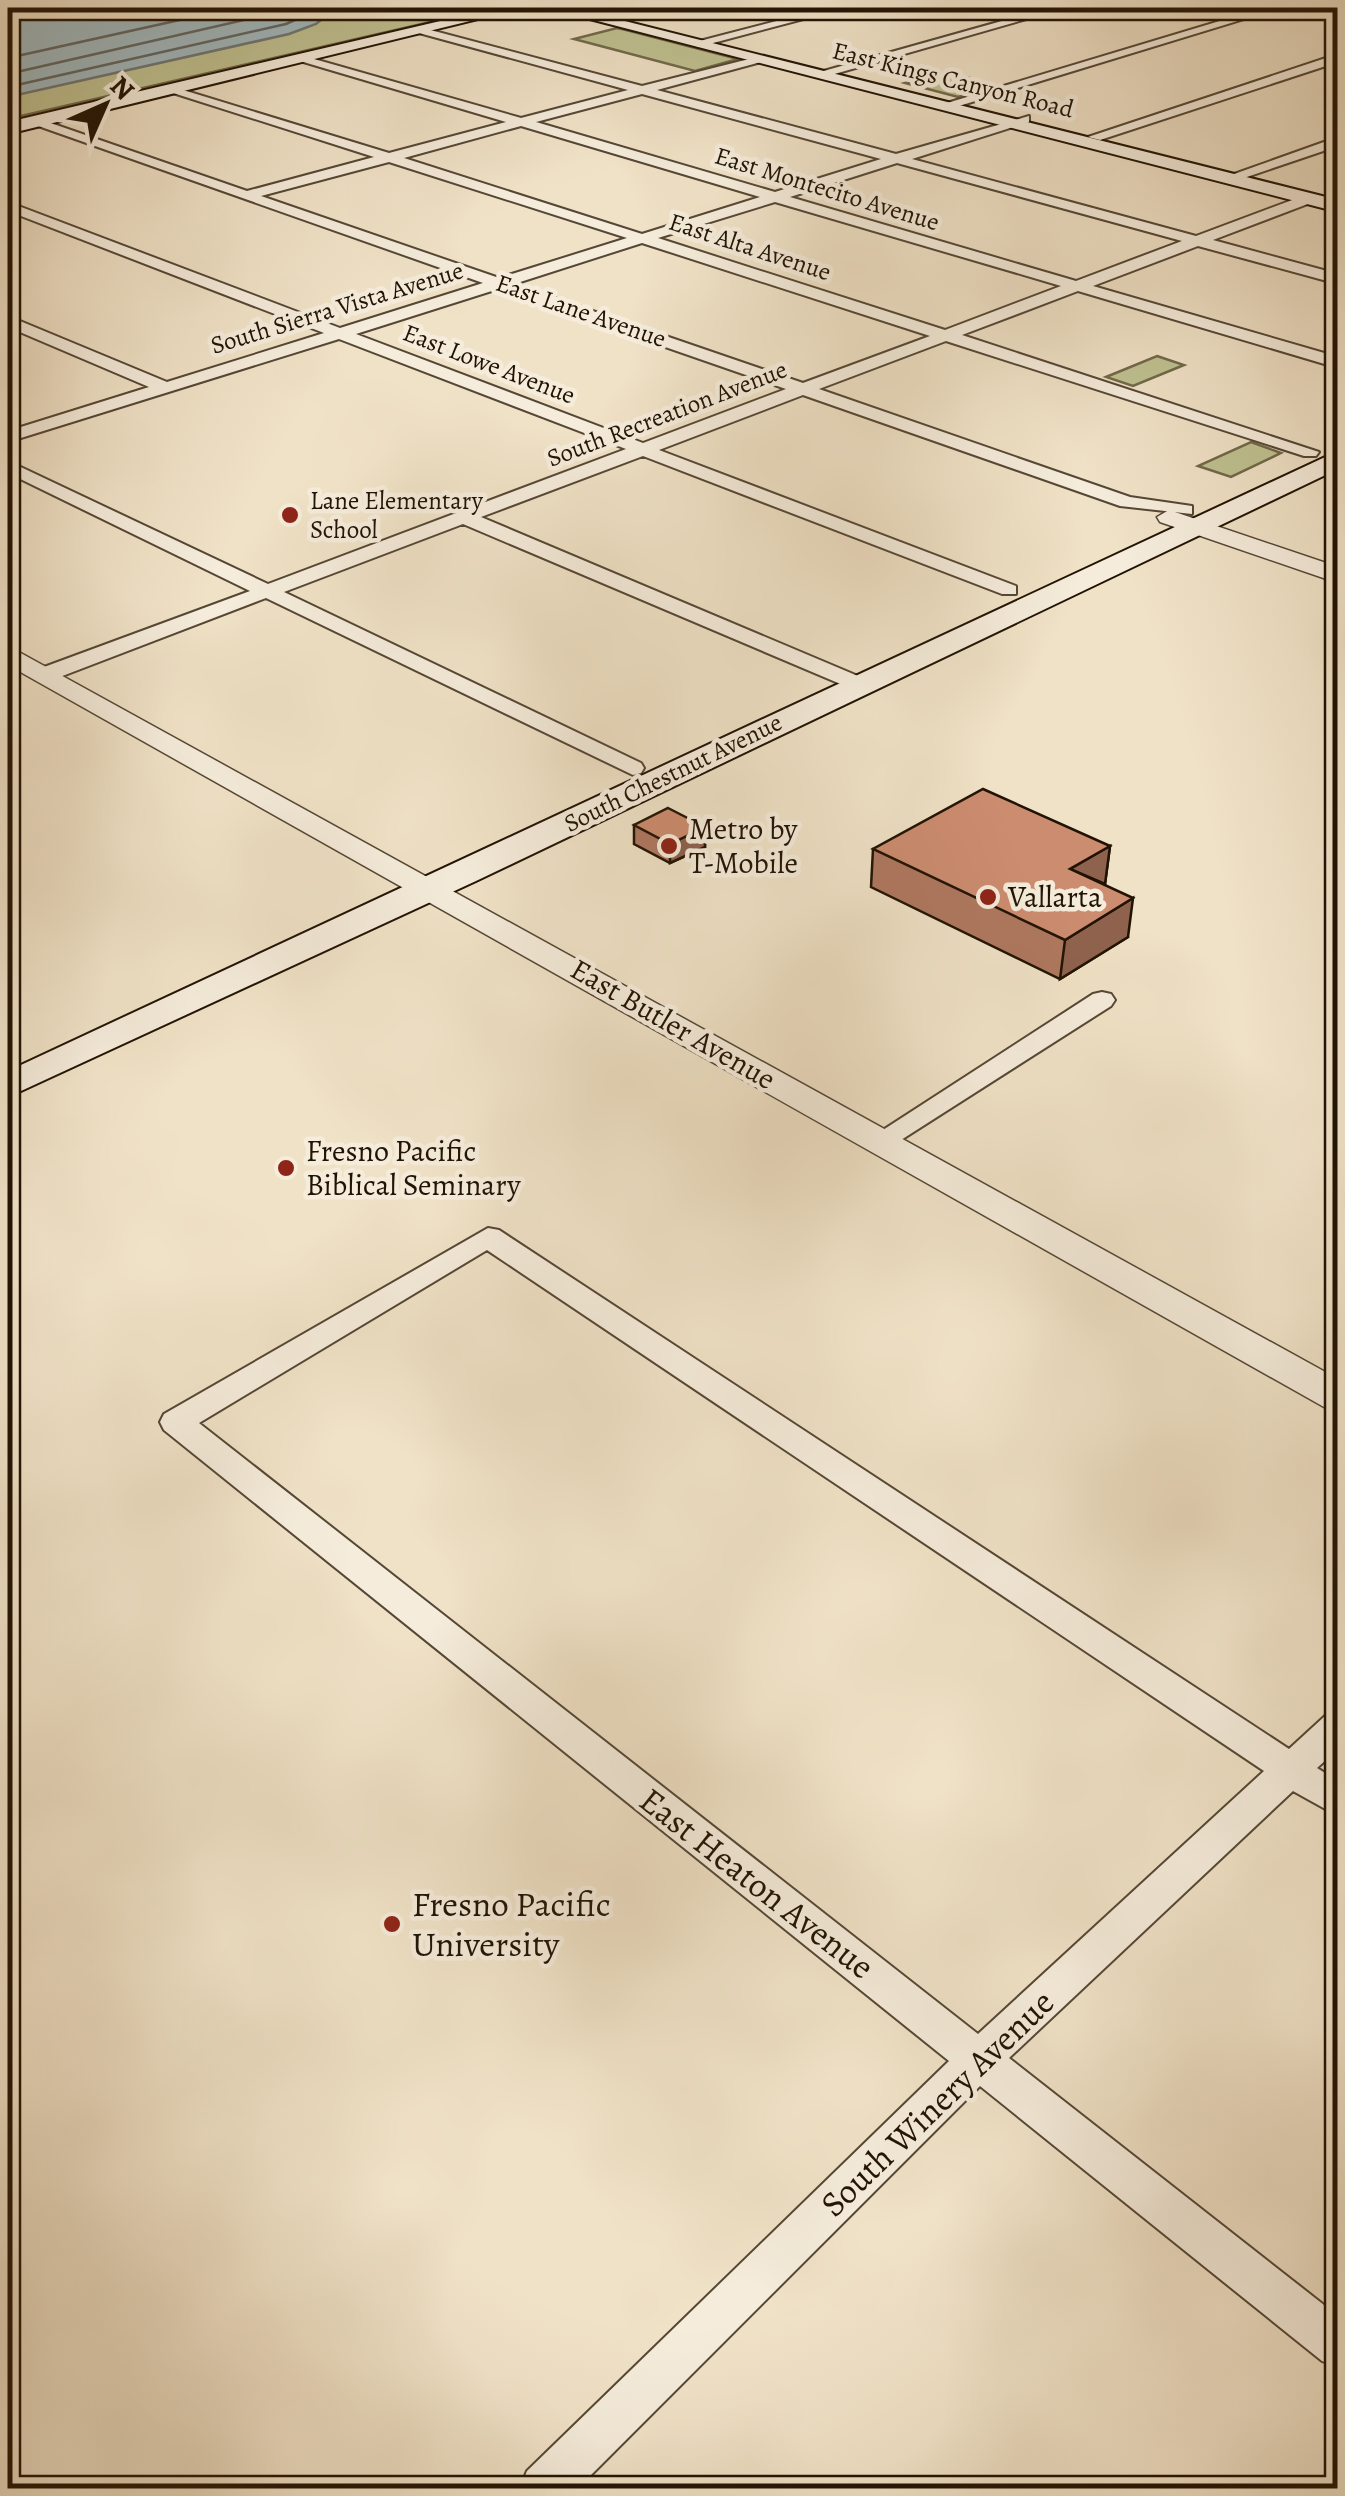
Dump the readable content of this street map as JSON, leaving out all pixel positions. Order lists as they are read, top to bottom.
{
  "streets": {
    "main road": ["East Kings Canyon Road", "South Chestnut Avenue"],
    "street": [
      "East Montecito Avenue",
      "East Alta Avenue",
      "South Sierra Vista Avenue",
      "East Lane Avenue",
      "East Lowe Avenue",
      "South Recreation Avenue",
      "East Butler Avenue",
      "East Heaton Avenue",
      "South Winery Avenue"
    ]
  },
  "crossings": [
    ["East Kings Canyon Road", "South Sierra Vista Avenue"],
    ["East Kings Canyon Road", "South Recreation Avenue"],
    ["East Montecito Avenue", "South Sierra Vista Avenue"],
    ["East Montecito Avenue", "South Recreation Avenue"],
    ["East Alta Avenue", "South Sierra Vista Avenue"],
    ["East Alta Avenue", "South Recreation Avenue"],
    ["East Alta Avenue", "South Chestnut Avenue"],
    ["South Sierra Vista Avenue", "East Lane Avenue"],
    ["South Sierra Vista Avenue", "East Lowe Avenue"],
    ["East Lane Avenue", "South Recreation Avenue"],
    ["East Lane Avenue", "South Chestnut Avenue"],
    ["East Lowe Avenue", "South Recreation Avenue"],
    ["East Lowe Avenue", "South Chestnut Avenue"],
    ["South Recreation Avenue", "East Butler Avenue"],
    ["South Chestnut Avenue", "East Butler Avenue"],
    ["East Heaton Avenue", "South Winery Avenue"]
  ],
  "places": [
    "Lane Elementary School",
    "Metro by T-Mobile",
    "Vallarta",
    "Fresno Pacific Biblical Seminary",
    "Fresno Pacific University"
  ],
  "north": "top right"
}
